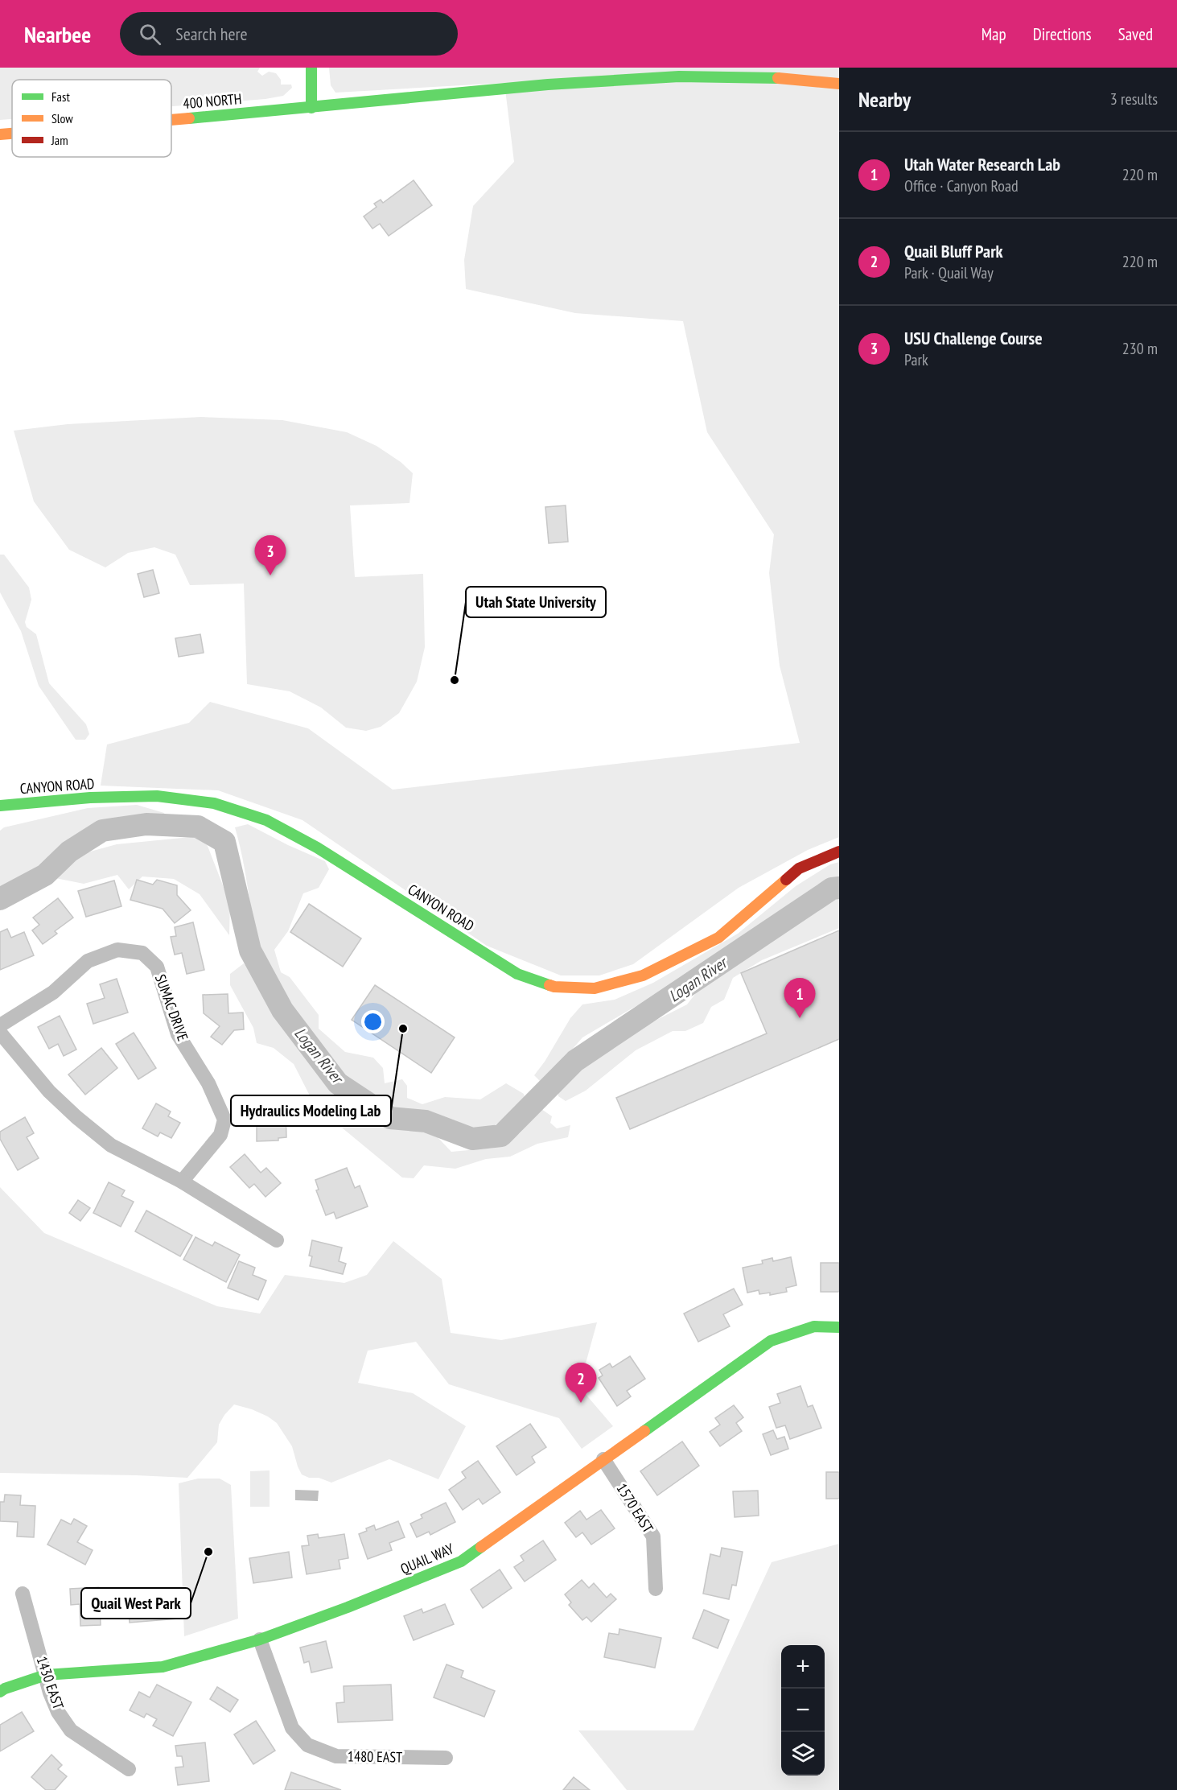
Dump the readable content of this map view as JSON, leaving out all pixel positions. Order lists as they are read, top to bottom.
{
  "streets": {
    "street": [
      "400 NORTH",
      "CANYON ROAD",
      "SUMAC DRIVE",
      "1570 EAST",
      "QUAIL WAY",
      "1430 EAST",
      "1480 EAST"
    ]
  },
  "crossings": [
    ["1570 EAST", "QUAIL WAY"],
    ["QUAIL WAY", "1430 EAST"],
    ["QUAIL WAY", "1480 EAST"]
  ],
  "water": ["Logan River"],
  "places": ["Utah State University", "Hydraulics Modeling Lab", "Quail West Park"],
  "legend": ["Fast", "Slow", "Jam"],
  "page": {
    "header": "Nearbee",
    "search": "Search here",
    "nav": ["Map", "Directions", "Saved"],
    "heading": ["Nearby", "3 results"],
    "list": [
      {
        "mark": "1",
        "name": "Utah Water Research Lab",
        "note": "Office · Canyon Road",
        "value": "220 m"
      },
      {
        "mark": "2",
        "name": "Quail Bluff Park",
        "note": "Park · Quail Way",
        "value": "220 m"
      },
      {
        "mark": "3",
        "name": "USU Challenge Course",
        "note": "Park",
        "value": "230 m"
      }
    ],
    "pins": ["3", "1", "2"],
    "map_buttons": ["+", "−"]
  }
}
